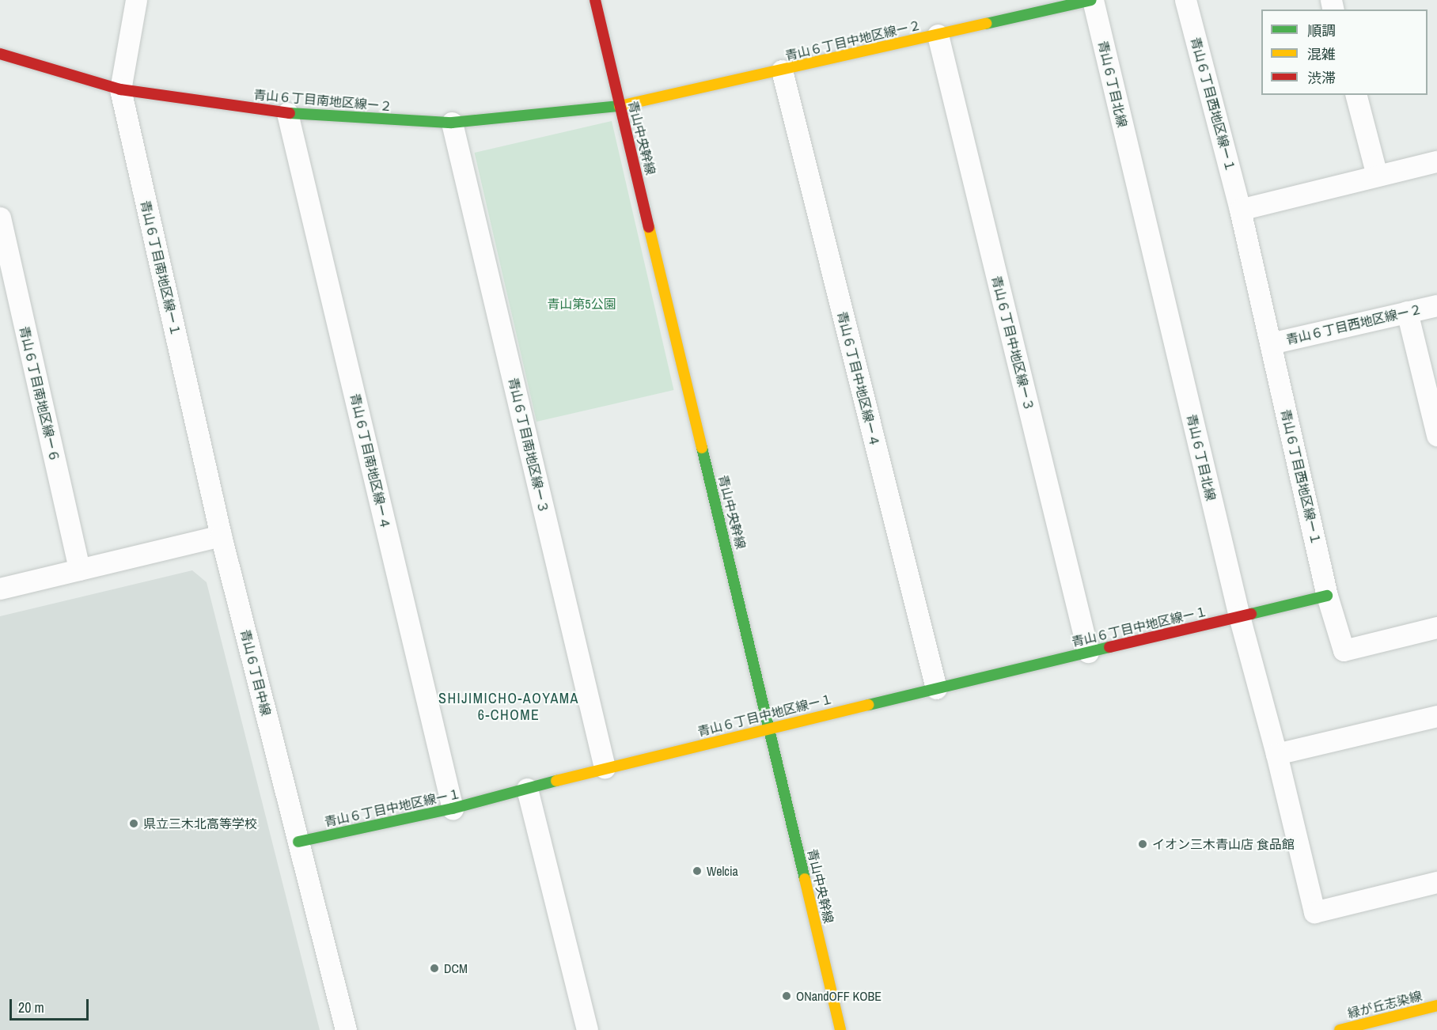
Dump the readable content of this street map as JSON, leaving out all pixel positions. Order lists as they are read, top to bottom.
{
  "streets": {
    "street": [
      "青山６丁目中地区線ー２",
      "青山６丁目北線",
      "青山６丁目南地区線ー２",
      "青山６丁目西地区線ー１",
      "青山中央幹線",
      "青山６丁目南地区線ー１",
      "青山６丁目西地区線ー２",
      "青山６丁目中地区線ー３",
      "青山６丁目中地区線ー４",
      "青山６丁目南地区線ー６",
      "青山６丁目南地区線ー３",
      "青山６丁目南地区線ー４",
      "青山６丁目中地区線ー１",
      "青山６丁目中線",
      "緑が丘志染線"
    ]
  },
  "crossings": [
    ["青山６丁目中地区線ー２", "青山６丁目北線"],
    ["青山６丁目中地区線ー２", "青山６丁目南地区線ー２"],
    ["青山６丁目中地区線ー２", "青山中央幹線"],
    ["青山６丁目中地区線ー２", "青山６丁目中地区線ー３"],
    ["青山６丁目中地区線ー２", "青山６丁目中地区線ー４"],
    ["青山６丁目北線", "青山６丁目中地区線ー１"],
    ["青山６丁目南地区線ー２", "青山中央幹線"],
    ["青山６丁目南地区線ー２", "青山６丁目南地区線ー１"],
    ["青山６丁目南地区線ー２", "青山６丁目南地区線ー３"],
    ["青山６丁目南地区線ー２", "青山６丁目南地区線ー４"],
    ["青山６丁目西地区線ー１", "青山６丁目西地区線ー２"],
    ["青山６丁目西地区線ー１", "青山６丁目中地区線ー１"],
    ["青山中央幹線", "青山６丁目中地区線ー１"],
    ["青山６丁目南地区線ー１", "青山６丁目中線"],
    ["青山６丁目中地区線ー３", "青山６丁目中地区線ー１"],
    ["青山６丁目中地区線ー４", "青山６丁目中地区線ー１"],
    ["青山６丁目南地区線ー３", "青山６丁目中地区線ー１"],
    ["青山６丁目南地区線ー４", "青山６丁目中地区線ー１"],
    ["青山６丁目中地区線ー１", "青山６丁目中線"]
  ],
  "districts": ["SHIJIMICHO-AOYAMA 6-CHOME"],
  "parks": ["青山第5公園"],
  "places": [
    "県立三木北高等学校",
    "イオン三木青山店 食品館",
    "Welcia",
    "DCM",
    "ONandOFF KOBE"
  ],
  "legend": ["順調", "混雑", "渋滞"],
  "scale_bar": "20 m"
}
